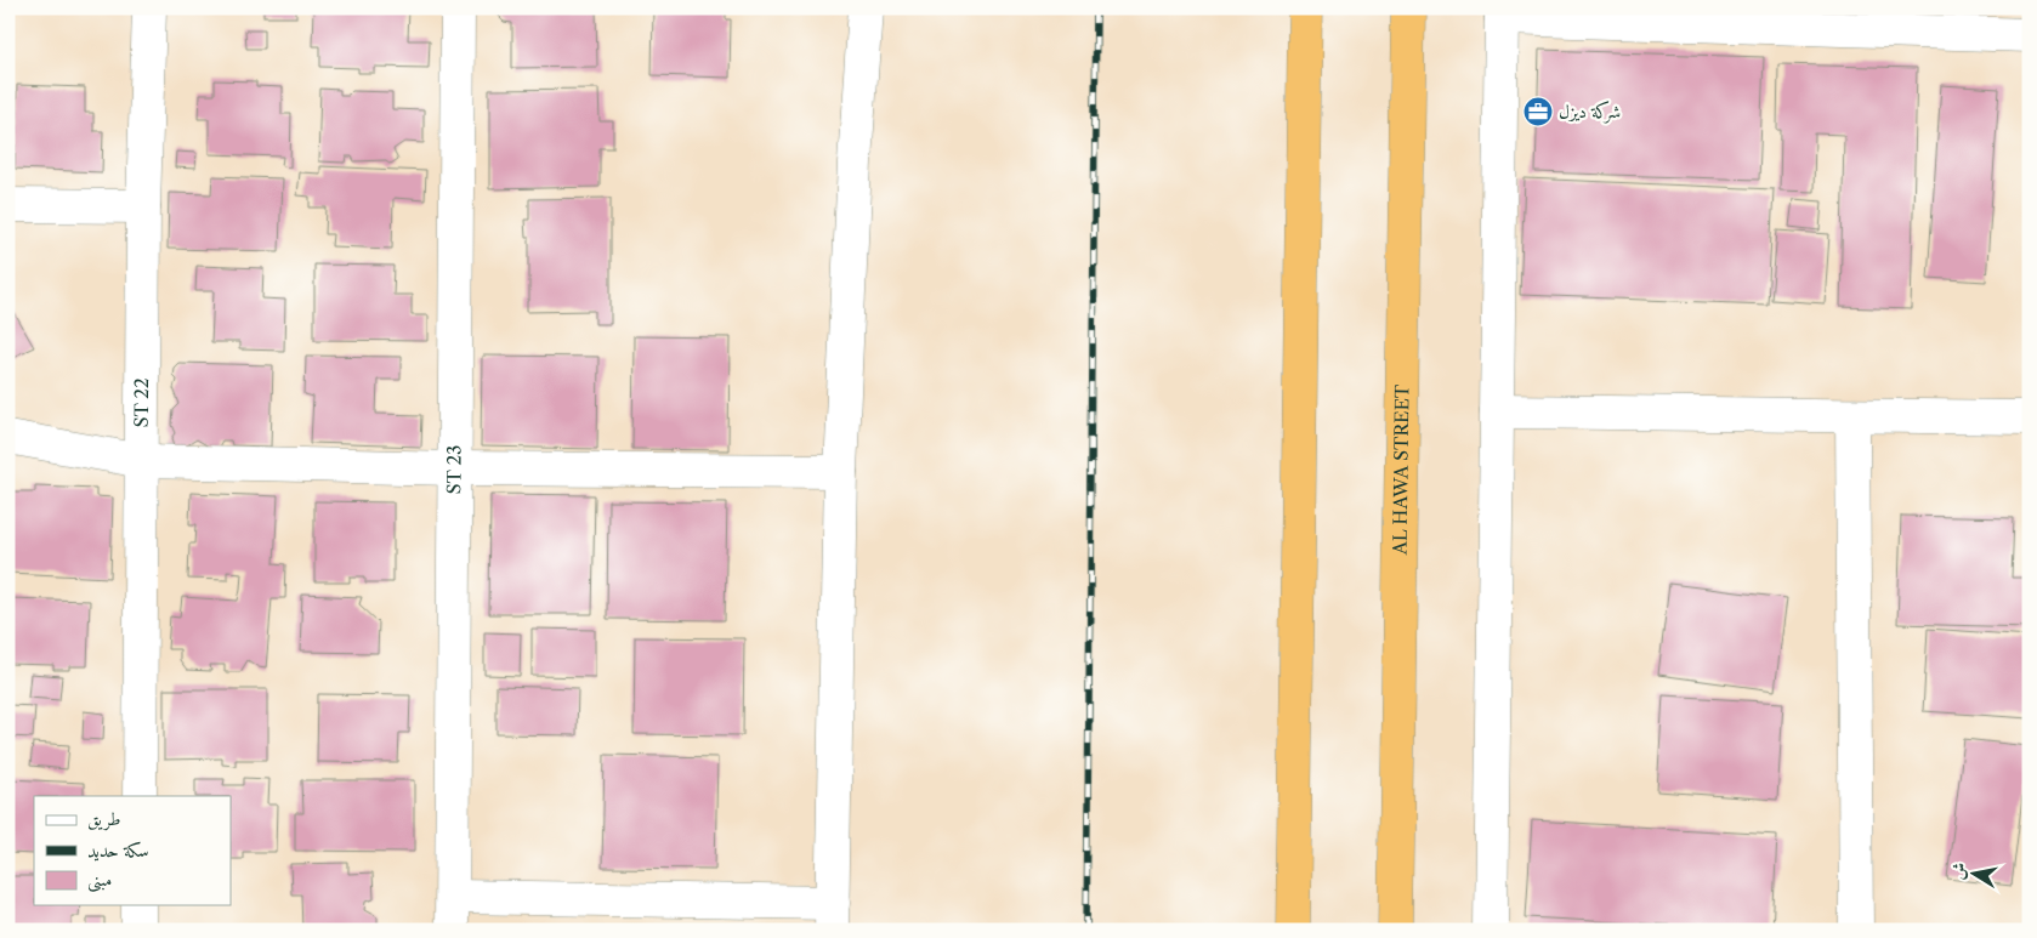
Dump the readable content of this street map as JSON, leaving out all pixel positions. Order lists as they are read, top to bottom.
{
  "streets": {
    "highway": ["AL HAWA STREET"],
    "street": ["ST 22", "ST 23"]
  },
  "places": {
    "office": ["شركة ديزل"]
  },
  "legend": ["طريق", "سكة حديد", "مبنى"],
  "north": "left"
}
